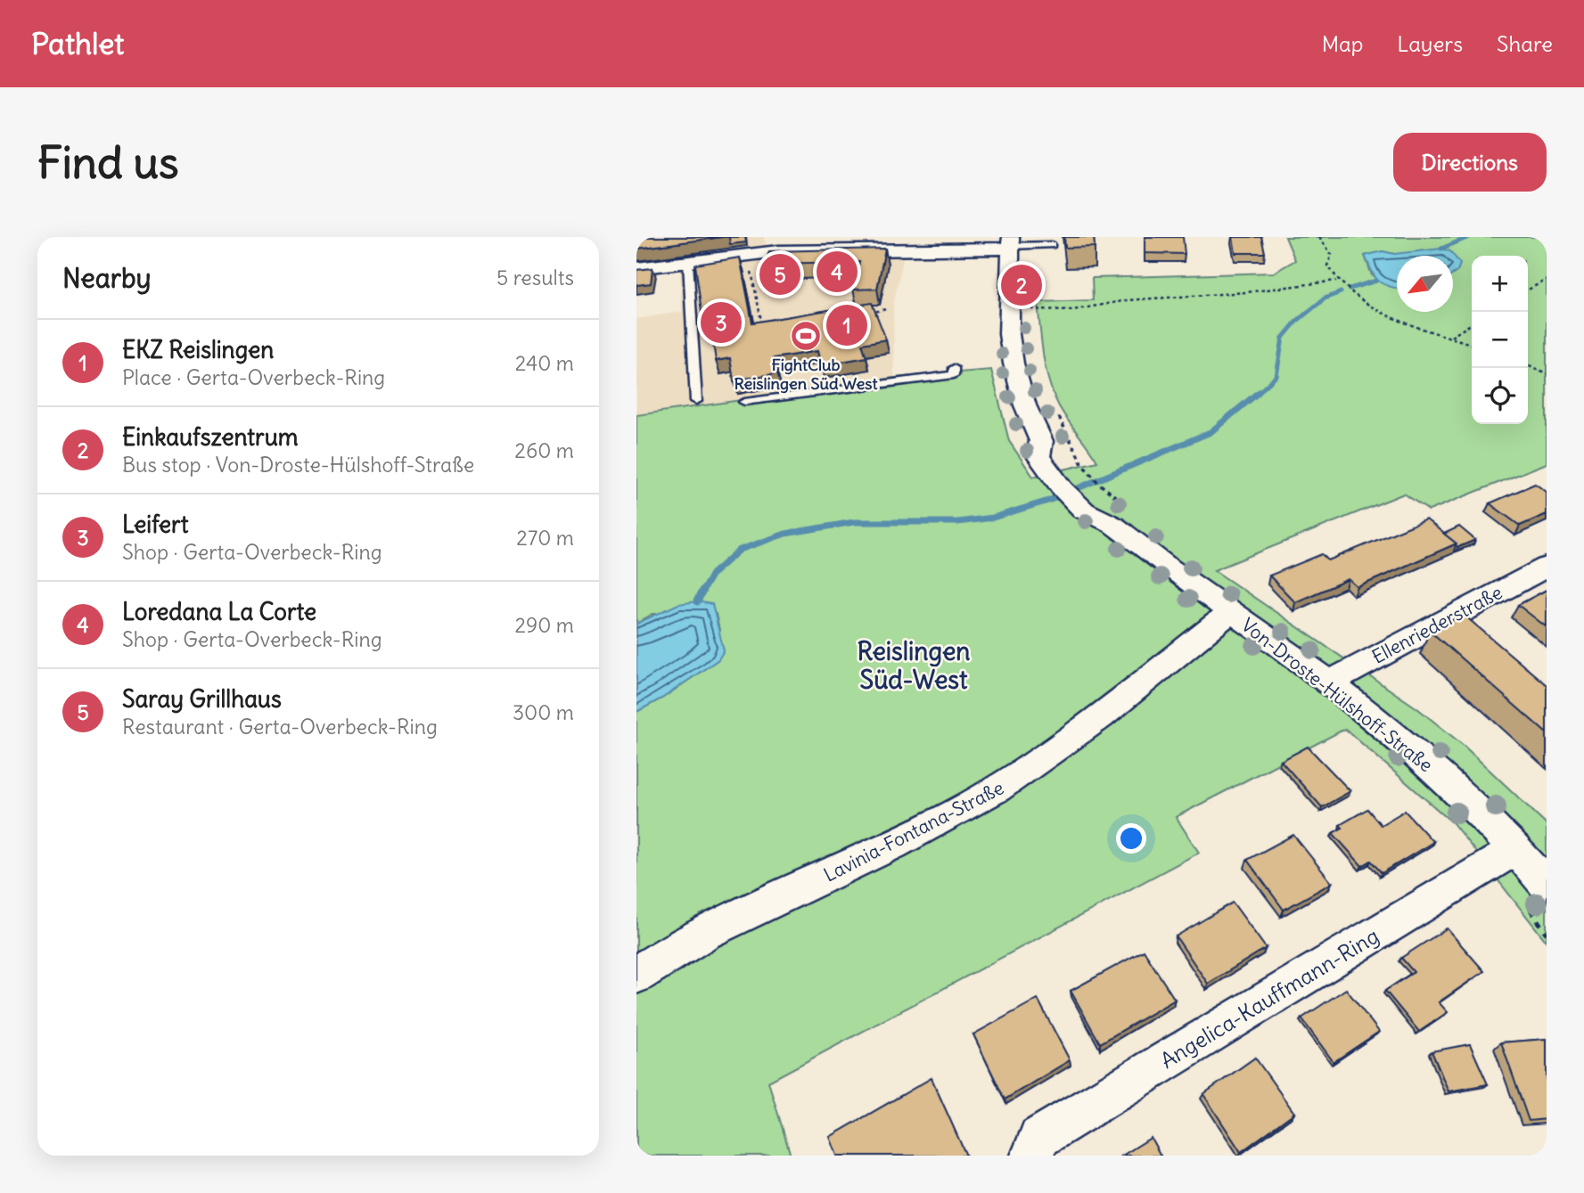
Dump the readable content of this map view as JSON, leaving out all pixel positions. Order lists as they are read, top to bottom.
{
  "streets": {
    "street": [
      "Ellenriederstraße",
      "Von-Droste-Hülshoff-Straße",
      "Lavinia-Fontana-Straße",
      "Angelica-Kauffmann-Ring"
    ]
  },
  "crossings": [
    ["Ellenriederstraße", "Von-Droste-Hülshoff-Straße"],
    ["Von-Droste-Hülshoff-Straße", "Lavinia-Fontana-Straße"],
    ["Von-Droste-Hülshoff-Straße", "Angelica-Kauffmann-Ring"]
  ],
  "districts": ["Reislingen Süd-West"],
  "places": {
    "sports": ["FightClub Reislingen Süd West"]
  },
  "north": "bottom left",
  "page": {
    "header": "Pathlet",
    "nav": ["Map", "Layers", "Share"],
    "buttons": "Directions",
    "title": "Find us",
    "heading": ["Nearby", "5 results"],
    "pins": [
      "4",
      "5",
      "2",
      "3",
      "1"
    ],
    "map_buttons": ["+", "−"],
    "list": [
      {
        "mark": "1",
        "name": "EKZ Reislingen",
        "note": "Place · Gerta-Overbeck-Ring",
        "value": "240 m"
      },
      {
        "mark": "2",
        "name": "Einkaufszentrum",
        "note": "Bus stop · Von-Droste-Hülshoff-Straße",
        "value": "260 m"
      },
      {
        "mark": "3",
        "name": "Leifert",
        "note": "Shop · Gerta-Overbeck-Ring",
        "value": "270 m"
      },
      {
        "mark": "4",
        "name": "Loredana La Corte",
        "note": "Shop · Gerta-Overbeck-Ring",
        "value": "290 m"
      },
      {
        "mark": "5",
        "name": "Saray Grillhaus",
        "note": "Restaurant · Gerta-Overbeck-Ring",
        "value": "300 m"
      }
    ]
  }
}
